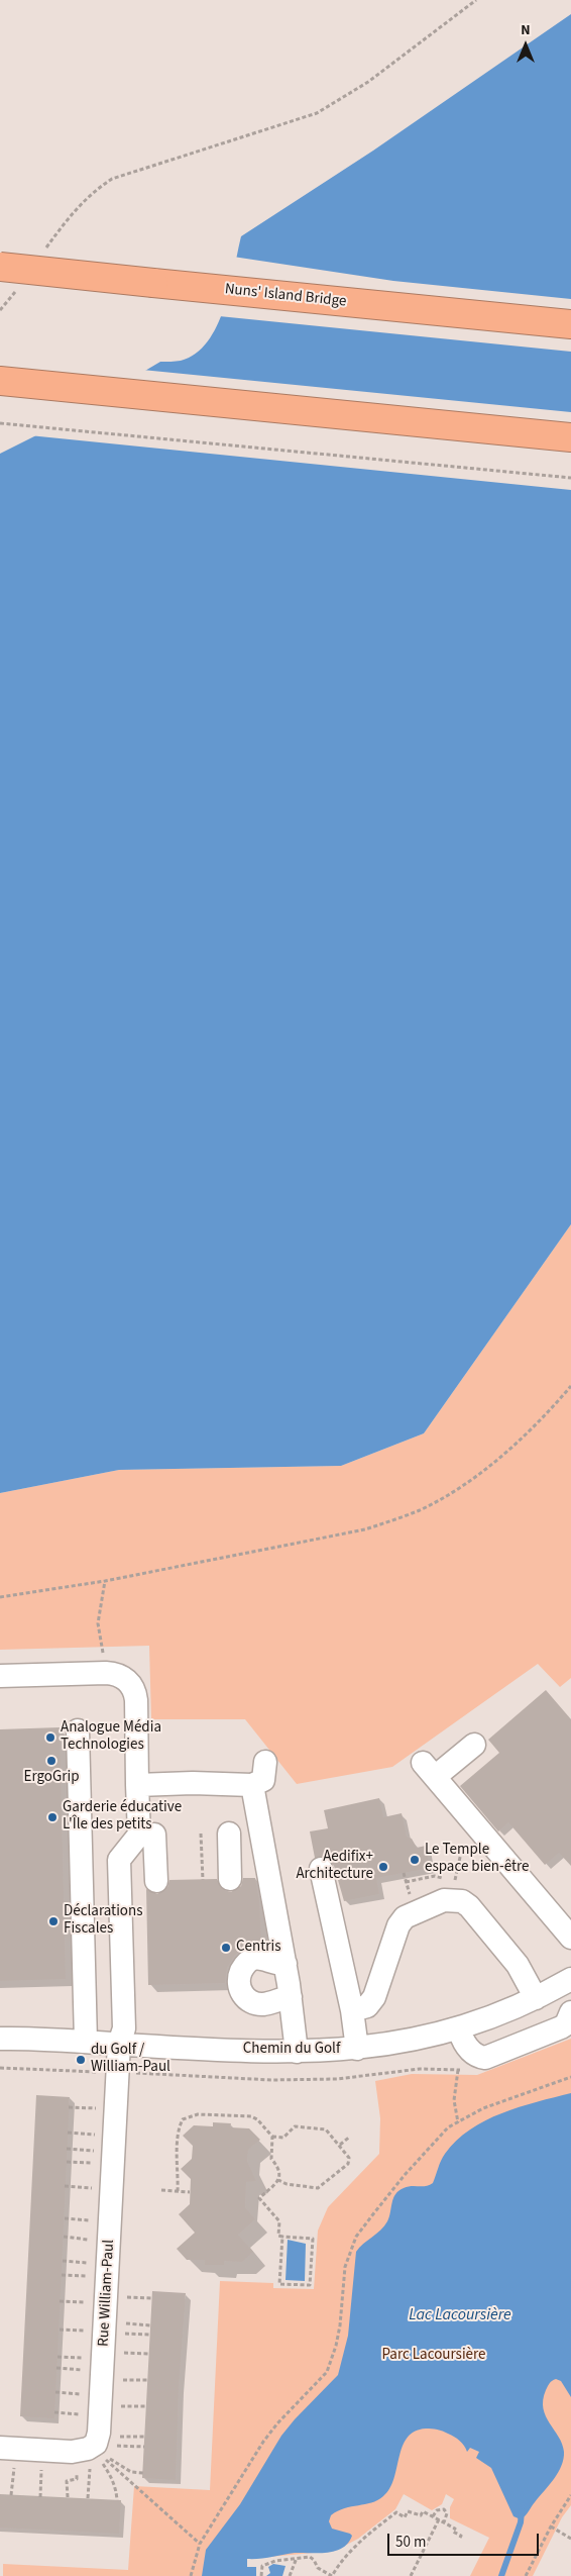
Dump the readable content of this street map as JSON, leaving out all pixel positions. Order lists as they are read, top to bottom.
{
  "streets": {
    "highway": ["Nuns' Island Bridge"],
    "street": ["Chemin du Golf", "Rue William-Paul"]
  },
  "crossings": [
    ["Chemin du Golf", "Rue William-Paul"]
  ],
  "water": ["Lac Lacoursière"],
  "parks": ["Parc Lacoursière"],
  "places": [
    "Analogue Média Technologies",
    "ErgoGrip",
    "Garderie éducative L'Île des petits",
    "Le Temple espace bien-être",
    "Aedifix+ Architecture",
    "Déclarations Fiscales",
    "Centris",
    "du Golf / William-Paul"
  ],
  "scale_bar": "50 m",
  "north": "top"
}
